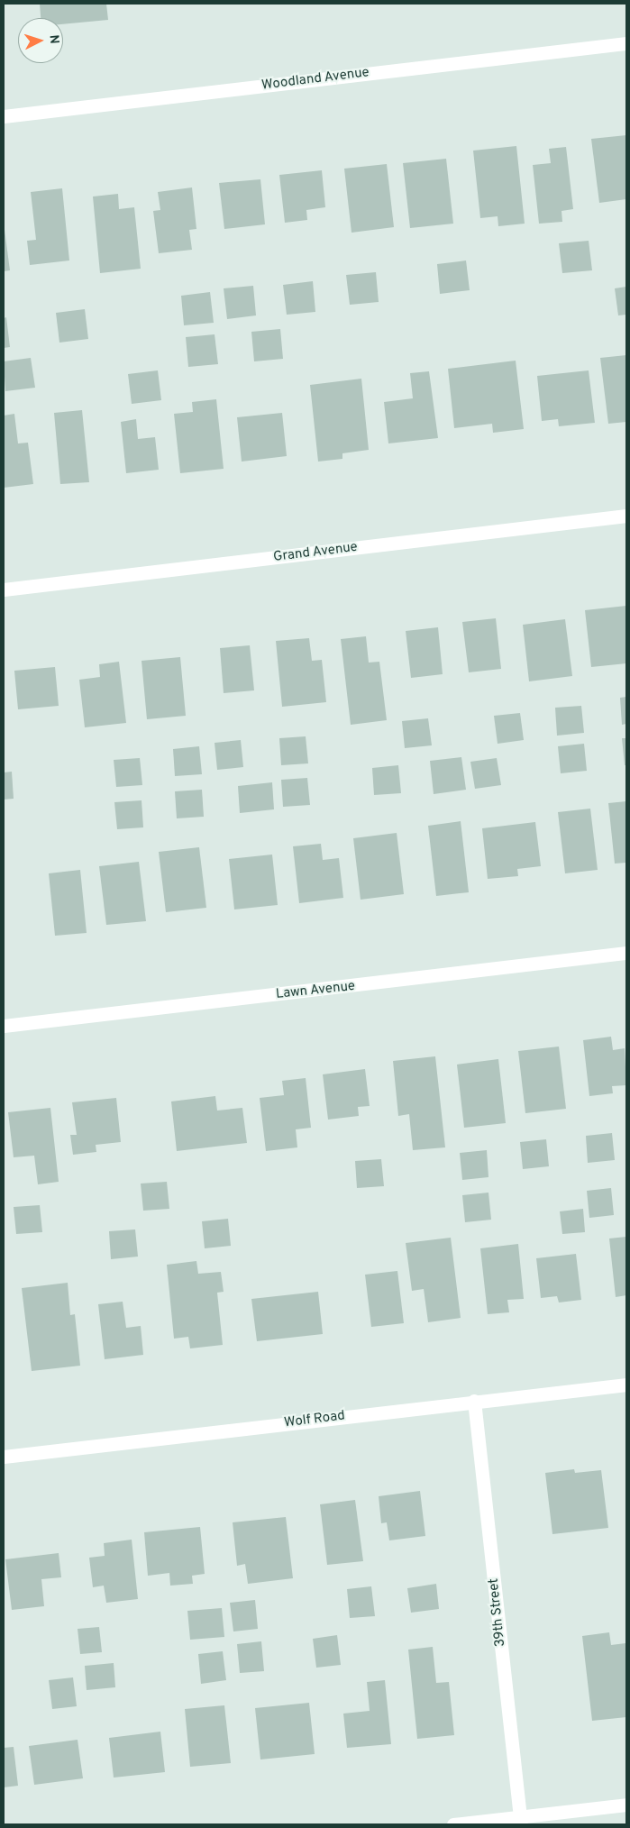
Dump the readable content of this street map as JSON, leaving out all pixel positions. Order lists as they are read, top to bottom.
{
  "streets": {
    "street": [
      "Woodland Avenue",
      "Grand Avenue",
      "Lawn Avenue",
      "Wolf Road",
      "39th Street"
    ]
  },
  "crossings": [
    ["Wolf Road", "39th Street"]
  ],
  "north": "right"
}
